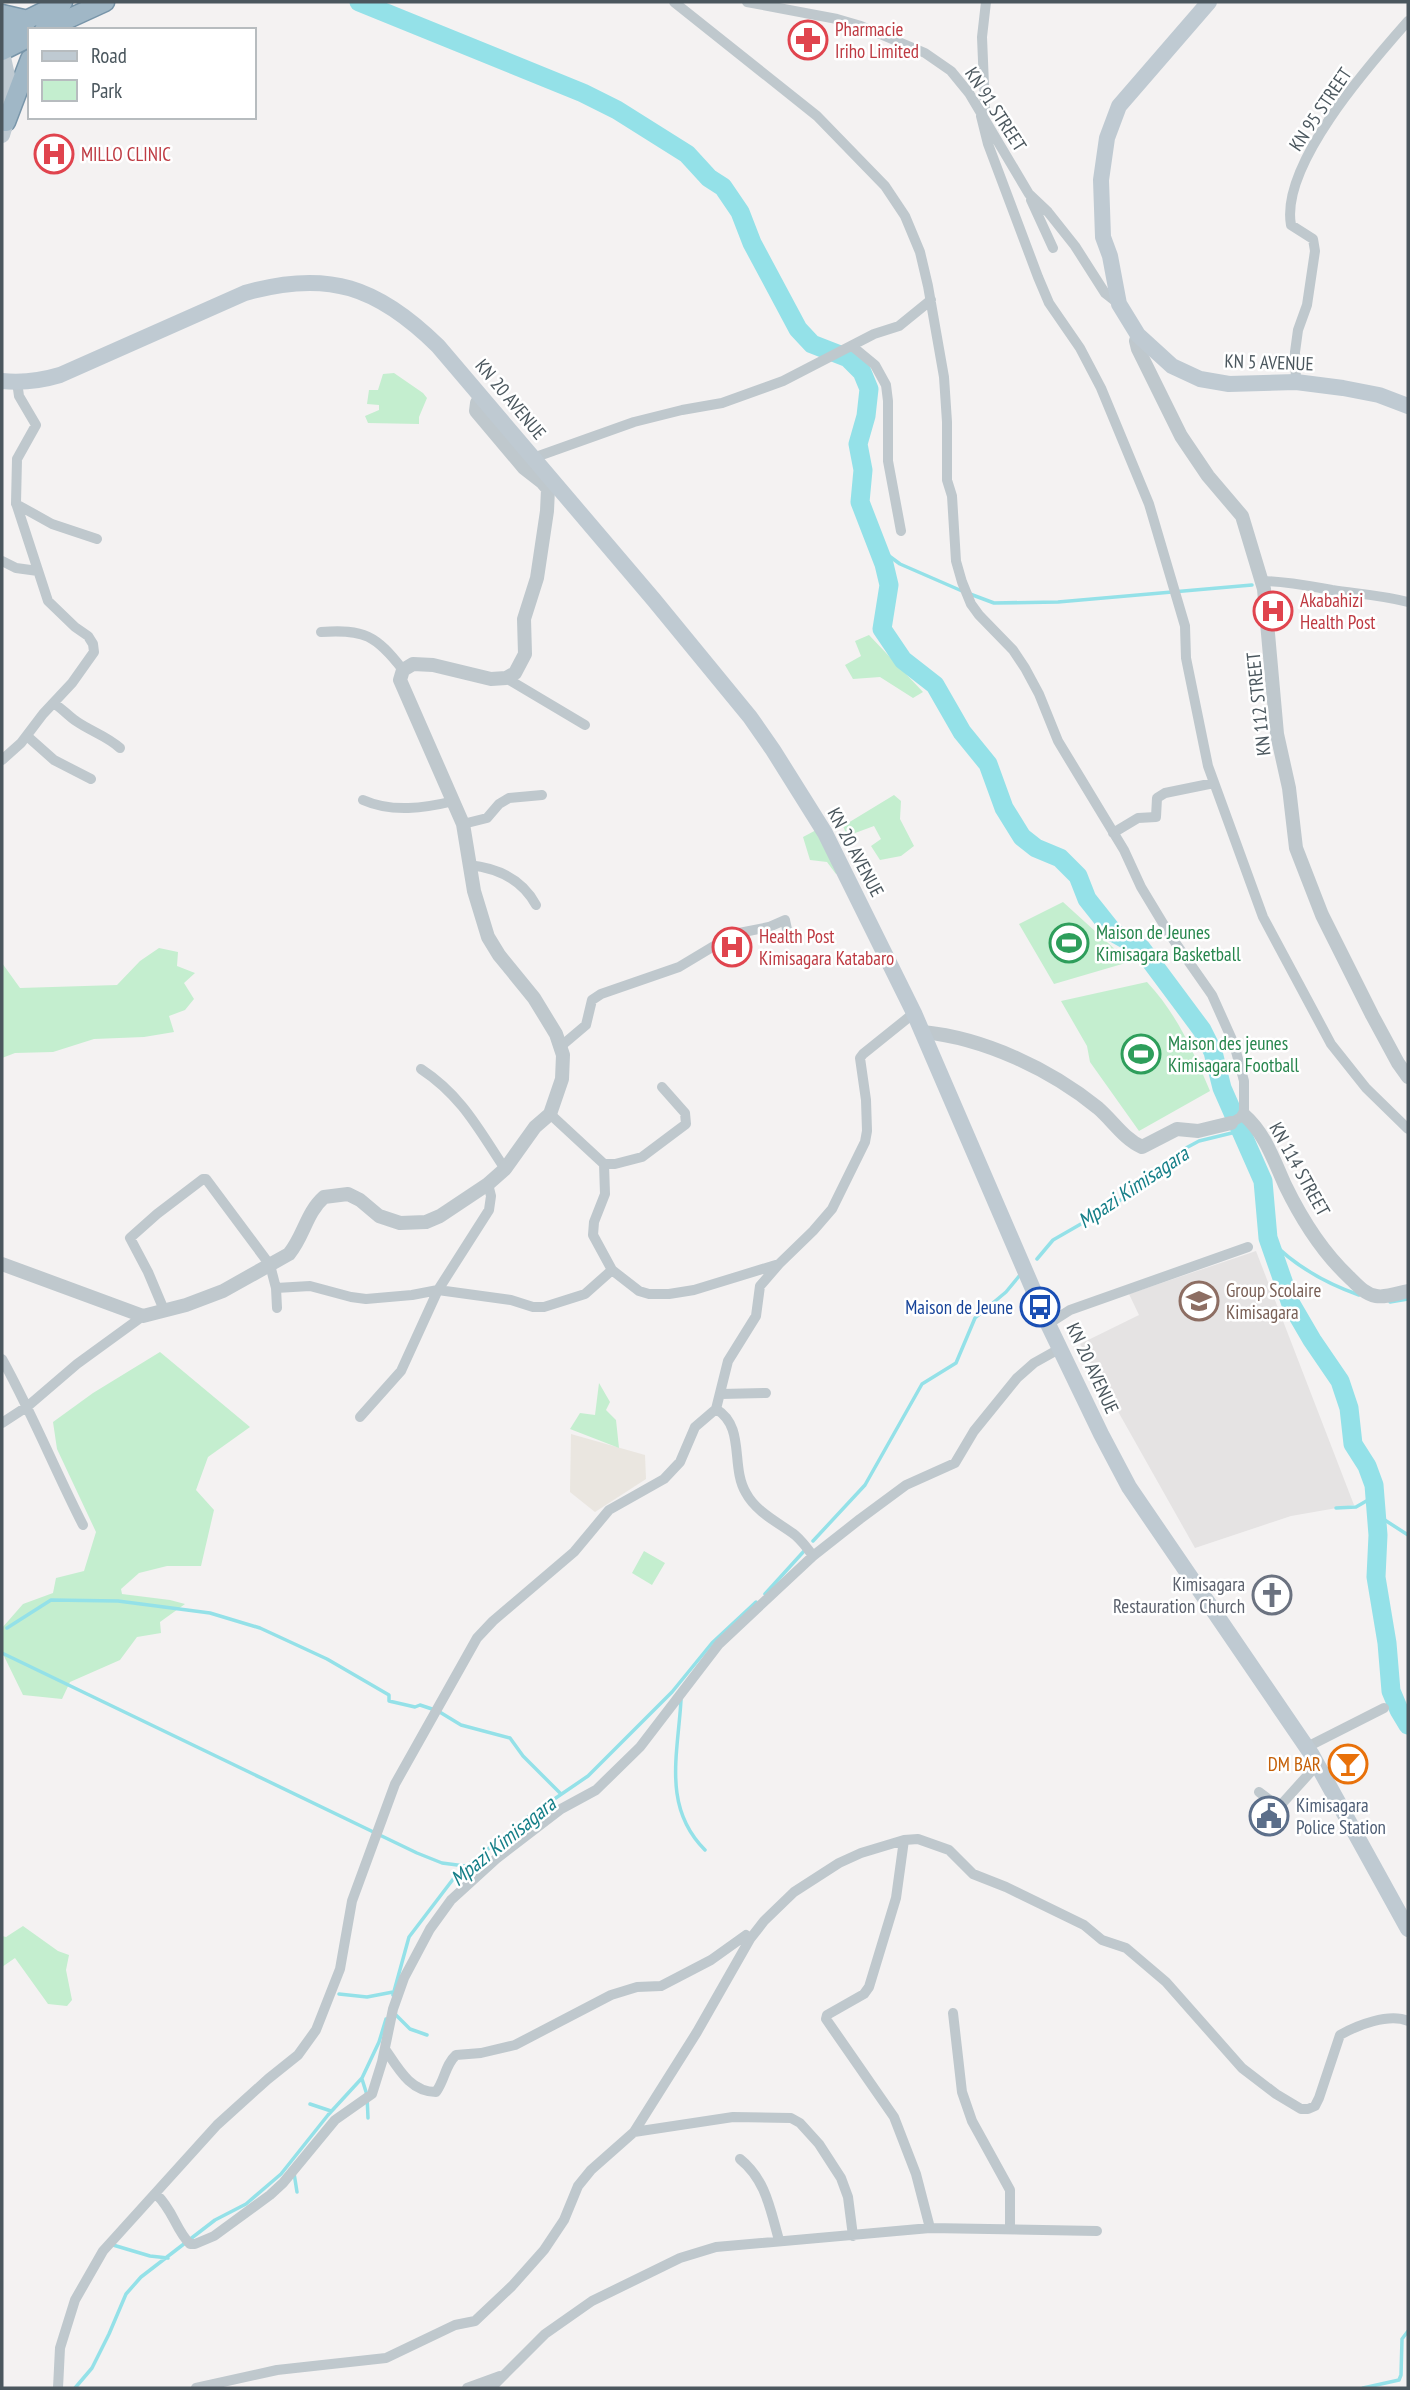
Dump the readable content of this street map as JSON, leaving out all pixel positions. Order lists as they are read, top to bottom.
{
  "streets": {
    "main road": ["KN 5 AVENUE", "KN 20 AVENUE"],
    "street": [
      "KN 91 STREET",
      "KN 95 STREET",
      "KN 112 STREET",
      "KN 114 STREET"
    ]
  },
  "crossings": [
    ["KN 91 STREET", "KN 5 AVENUE"],
    ["KN 95 STREET", "KN 5 AVENUE"],
    ["KN 5 AVENUE", "KN 112 STREET"],
    ["KN 20 AVENUE", "KN 114 STREET"]
  ],
  "water": ["Mpazi Kimisagara"],
  "places": {
    "pharmacy": ["Pharmacie Iriho Limited"],
    "hospital": ["MILLO CLINIC", "Akabahizi Health Post", "Health Post Kimisagara Katabaro"],
    "sports": ["Maison de Jeunes Kimisagara Basketball", "Maison des jeunes Kimisagara Football"],
    "school or university": ["Group Scolaire Kimisagara"],
    "bus stop": ["Maison de Jeune"],
    "church": ["Kimisagara Restauration Church"],
    "bar": ["DM BAR"],
    "public building": ["Kimisagara Police Station"]
  },
  "legend": ["Road", "Park"]
}
